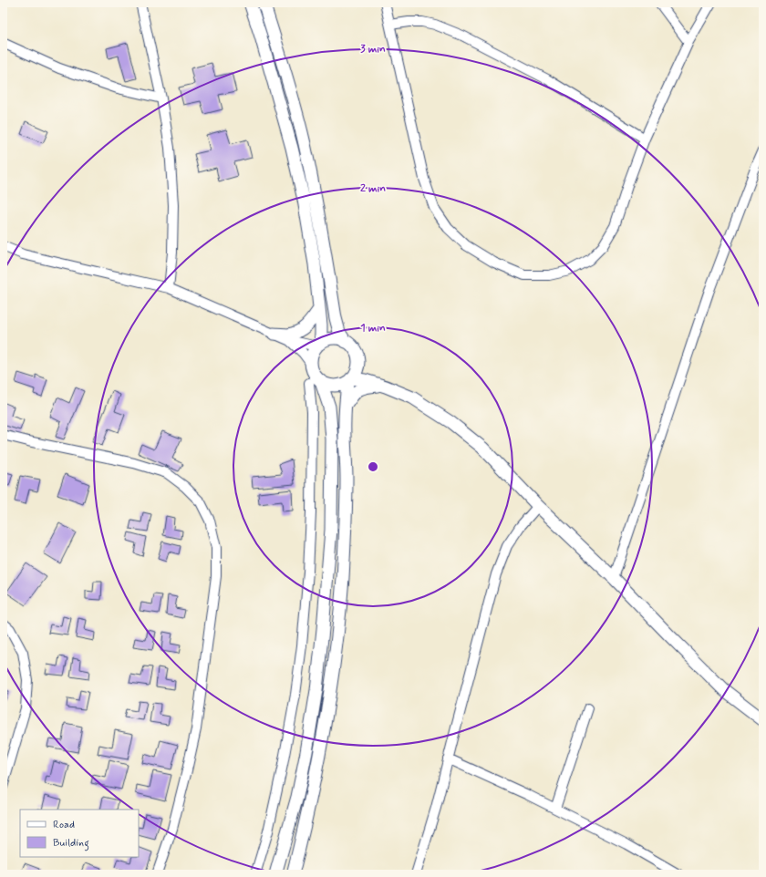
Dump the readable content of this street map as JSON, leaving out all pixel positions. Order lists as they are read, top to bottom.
{
  "legend": ["Road", "Building"],
  "rings": ["3 min", "2 min", "1 min"]
}
